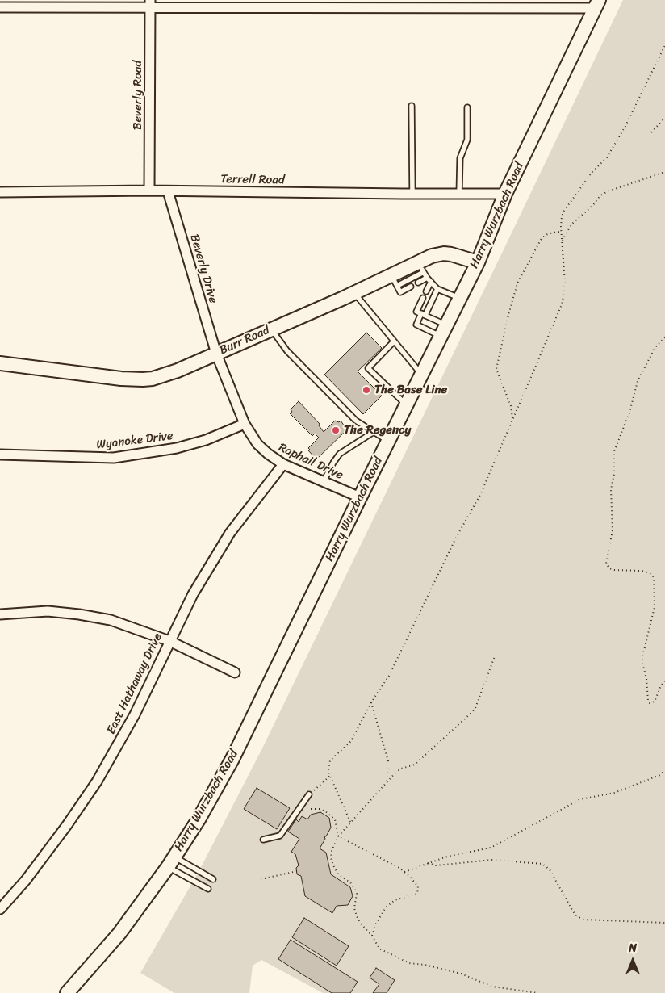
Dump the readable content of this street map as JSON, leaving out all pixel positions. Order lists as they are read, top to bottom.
{
  "streets": {
    "main road": ["Harry Wurzbach Road", "Burr Road"],
    "street": [
      "Beverly Road",
      "Terrell Road",
      "Beverly Drive",
      "Wyanoke Drive",
      "Raphail Drive",
      "East Hathaway Drive"
    ]
  },
  "crossings": [
    ["Beverly Road", "Terrell Road"],
    ["Terrell Road", "Harry Wurzbach Road"],
    ["Terrell Road", "Beverly Drive"],
    ["Harry Wurzbach Road", "Burr Road"],
    ["Harry Wurzbach Road", "Raphail Drive"],
    ["Beverly Drive", "Burr Road"],
    ["Beverly Drive", "Raphail Drive"],
    ["Burr Road", "Raphail Drive"],
    ["Wyanoke Drive", "Raphail Drive"],
    ["Raphail Drive", "East Hathaway Drive"]
  ],
  "places": ["The Base Line", "The Regency"],
  "north": "top"
}
